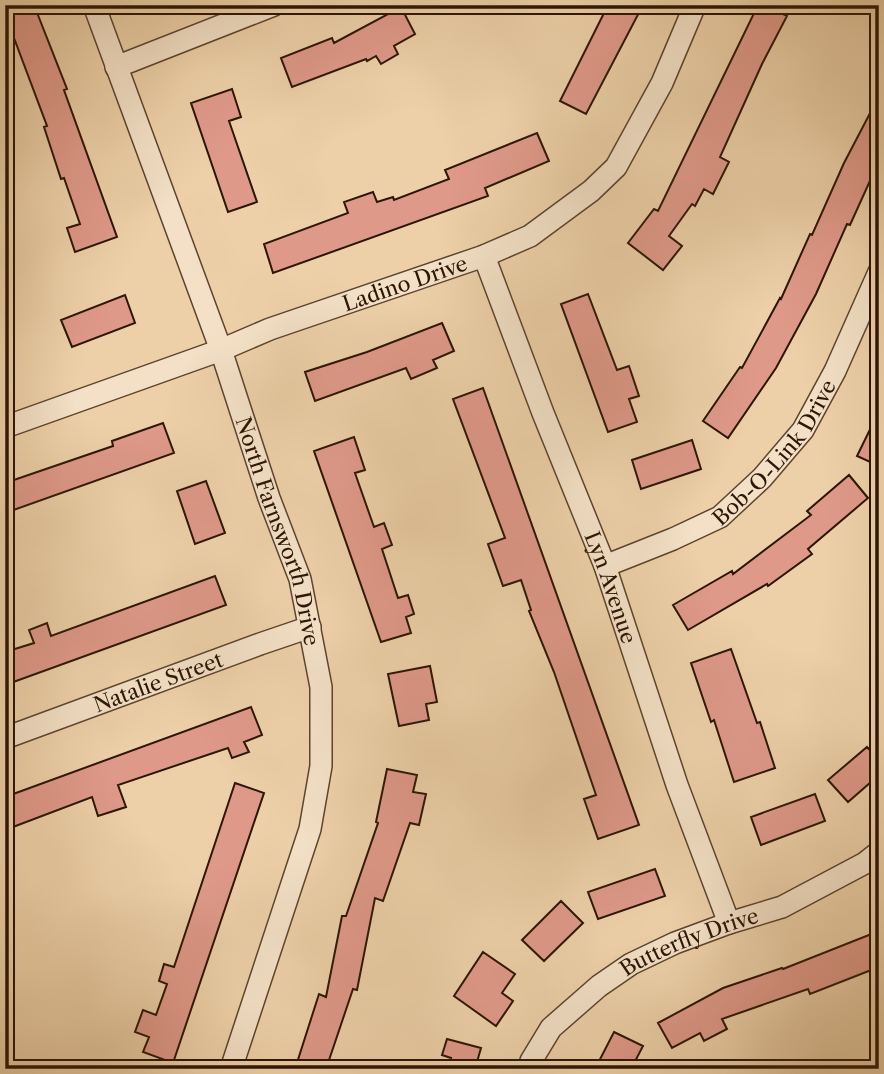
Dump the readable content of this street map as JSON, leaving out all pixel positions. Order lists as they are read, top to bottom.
{
  "streets": {
    "street": [
      "Ladino Drive",
      "Bob-O-Link Drive",
      "North Farnsworth Drive",
      "Lyn Avenue",
      "Natalie Street",
      "Butterfly Drive"
    ]
  },
  "crossings": [
    ["Ladino Drive", "North Farnsworth Drive"],
    ["Ladino Drive", "Lyn Avenue"],
    ["Bob-O-Link Drive", "Lyn Avenue"],
    ["North Farnsworth Drive", "Natalie Street"],
    ["Lyn Avenue", "Butterfly Drive"]
  ]
}
